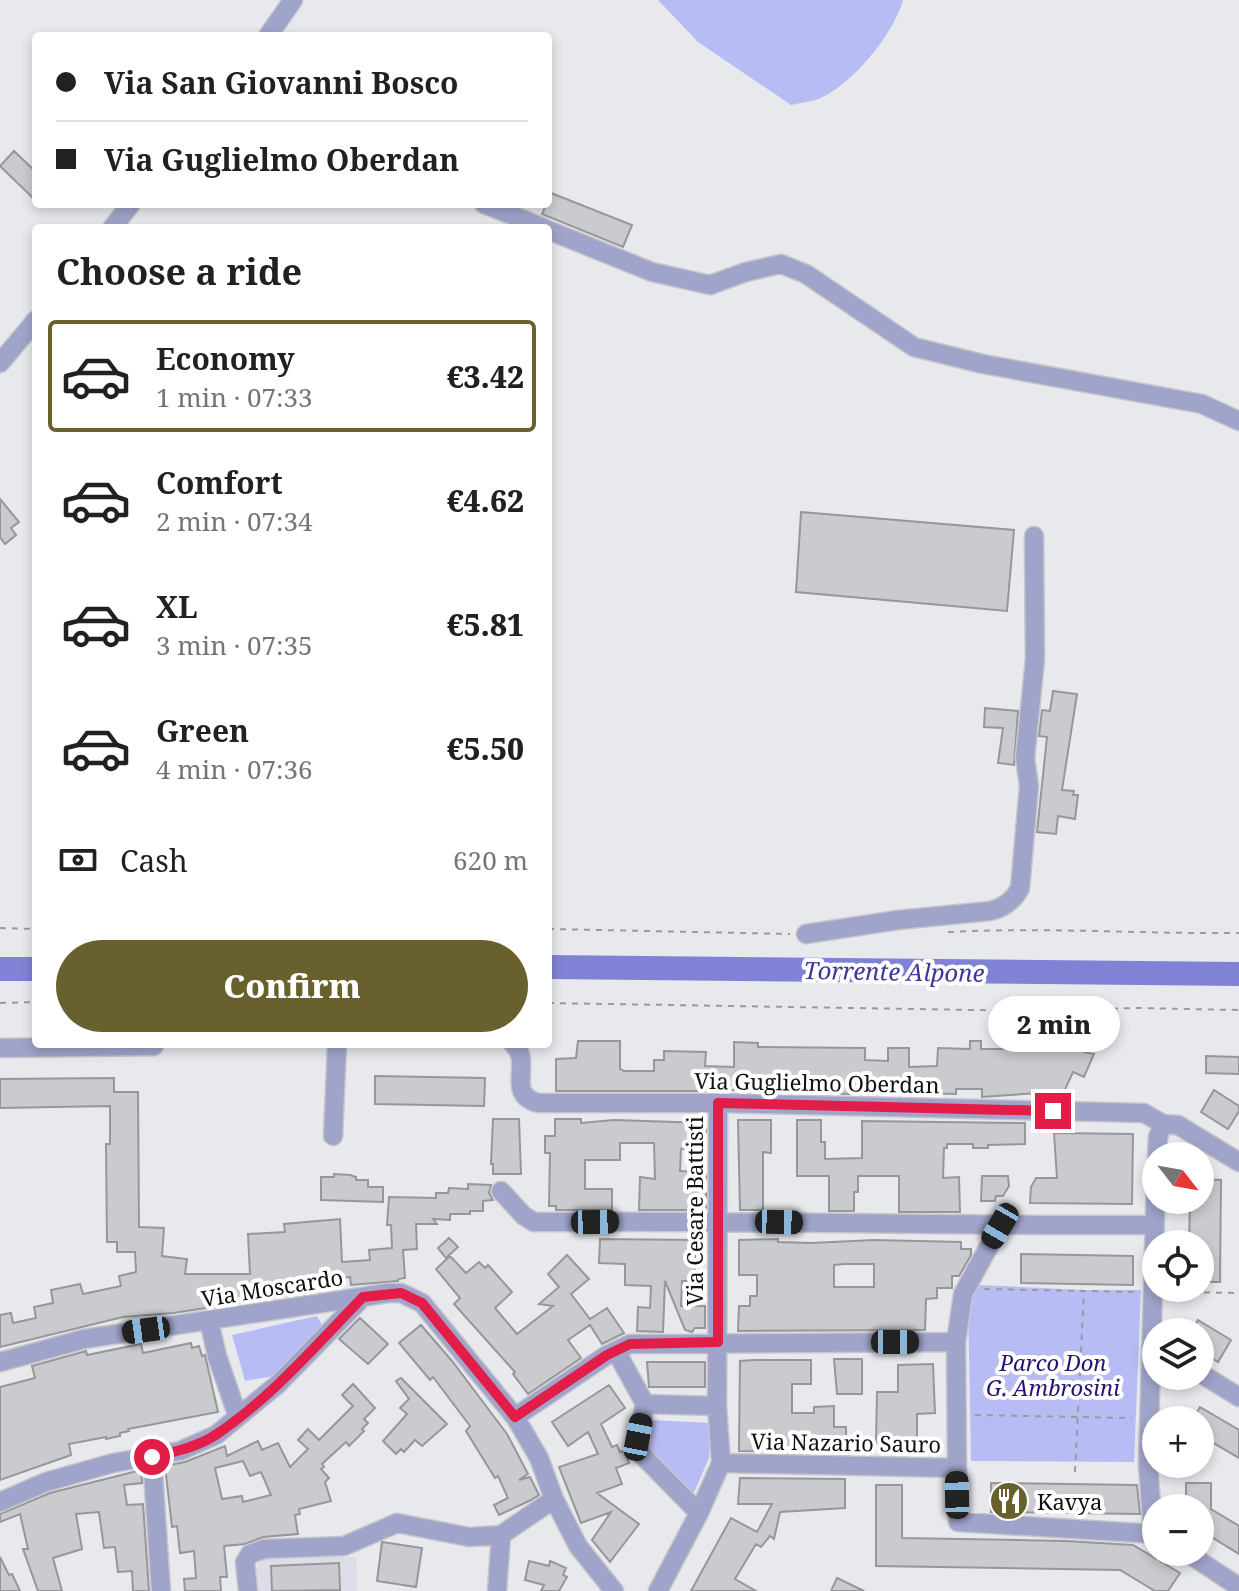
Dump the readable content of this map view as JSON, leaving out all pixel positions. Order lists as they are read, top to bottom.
{
  "streets": {
    "street": [
      "Via Guglielmo Oberdan",
      "Via Cesare Battisti",
      "Via Moscardo",
      "Via Nazario Sauro"
    ]
  },
  "crossings": [
    ["Via Guglielmo Oberdan", "Via Cesare Battisti"],
    ["Via Cesare Battisti", "Via Nazario Sauro"]
  ],
  "water": ["Torrente Alpone"],
  "parks": ["Parco Don G. Ambrosini"],
  "places": {
    "restaurant": ["Kavya"]
  },
  "north": "bottom right",
  "page": {
    "banner": ["Via San Giovanni Bosco", "Via Guglielmo Oberdan"],
    "heading": "Choose a ride",
    "list": [
      {
        "name": "Economy",
        "note": "1 min · 07:33",
        "value": "€3.42"
      },
      {
        "name": "Comfort",
        "note": "2 min · 07:34",
        "value": "€4.62"
      },
      {
        "name": "XL",
        "note": "3 min · 07:35",
        "value": "€5.81"
      },
      {
        "name": "Green",
        "note": "4 min · 07:36",
        "value": "€5.50"
      }
    ],
    "pay": ["Cash", "620 m"],
    "buttons": "Confirm",
    "bubble": "2 min",
    "map_buttons": ["+", "−"]
  }
}
